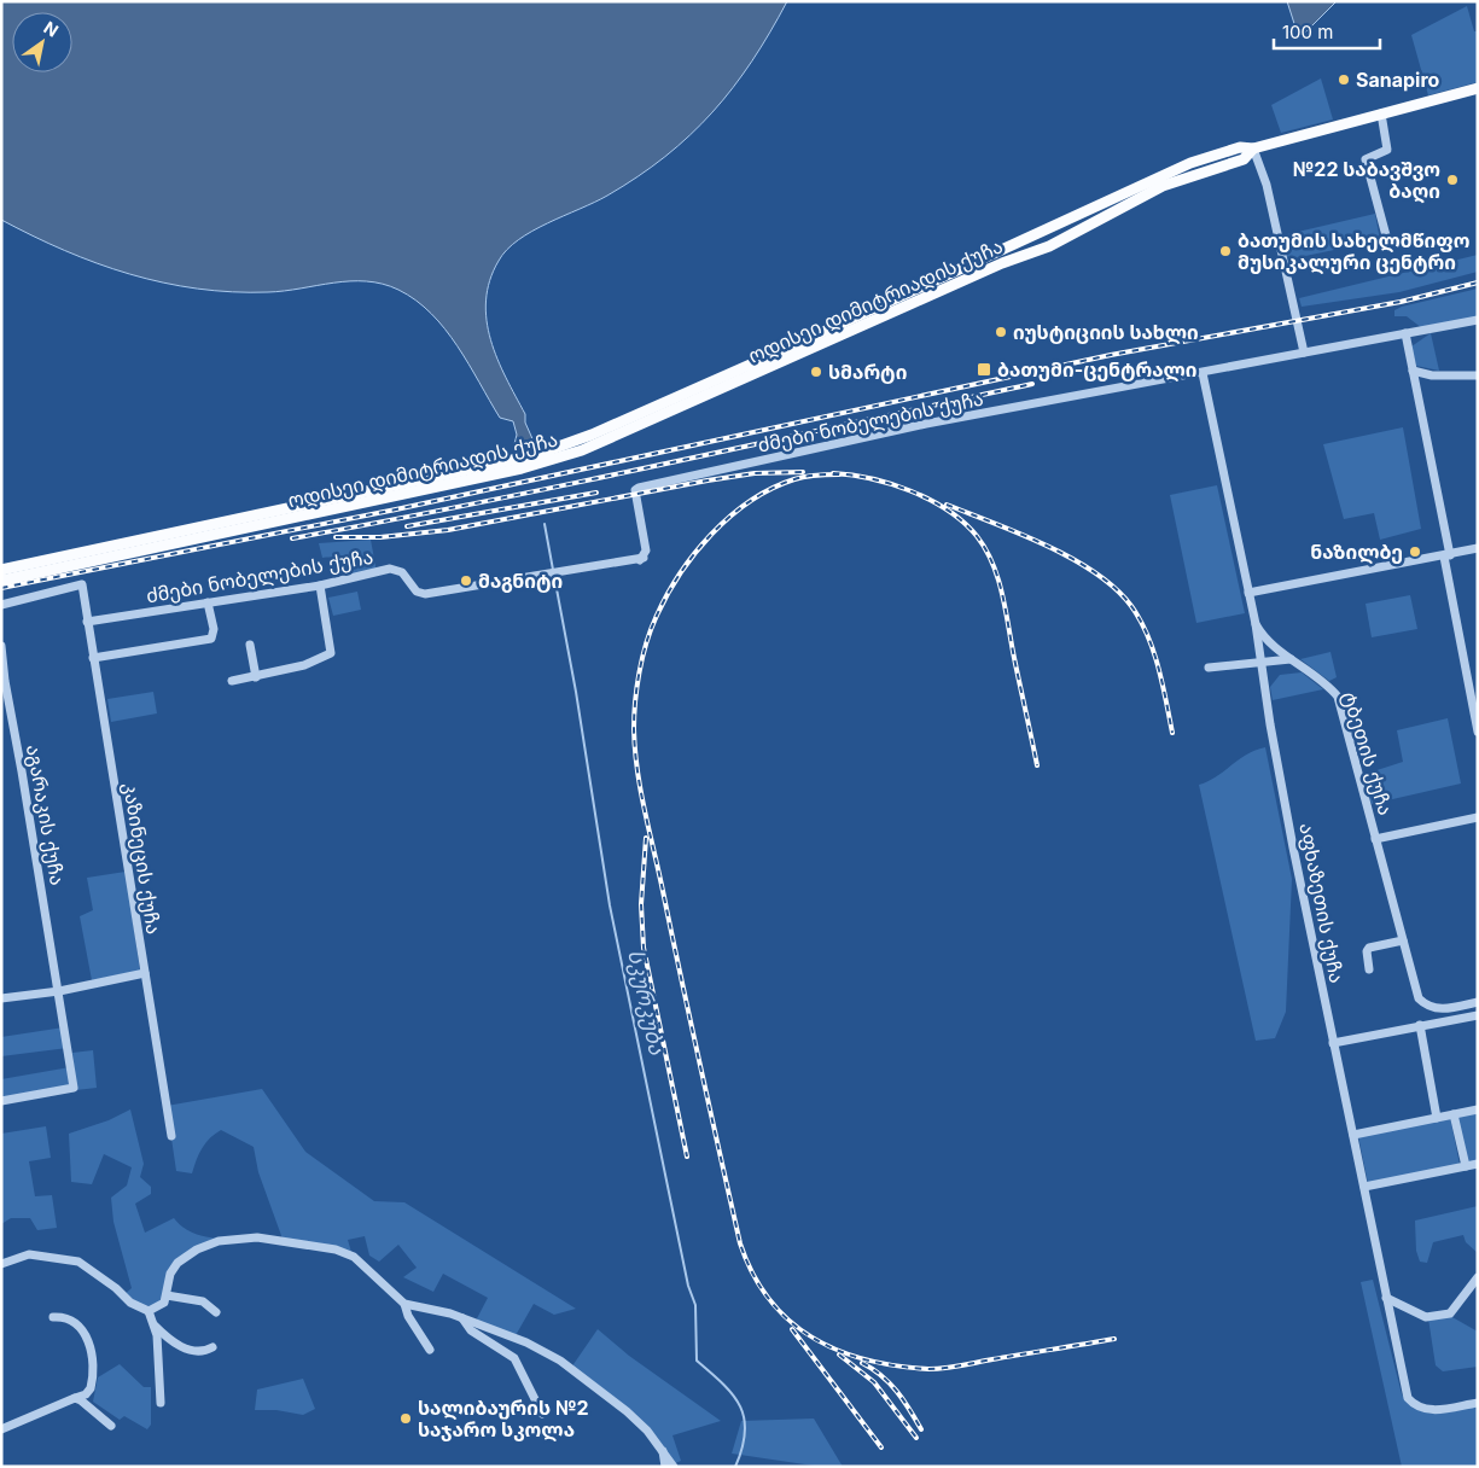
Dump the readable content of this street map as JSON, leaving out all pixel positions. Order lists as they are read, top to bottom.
{
  "streets": {
    "main road": ["ოდისეი დიმიტრიადის ქუჩა"],
    "street": [
      "ძმები ნობელების ქუჩა",
      "ტბეთის ქუჩა",
      "აგარაკის ქუჩა",
      "კაზინეცის ქუჩა",
      "აფხაზეთის ქუჩა"
    ]
  },
  "crossings": [
    ["ძმები ნობელების ქუჩა", "ტბეთის ქუჩა"],
    ["ძმები ნობელების ქუჩა", "კაზინეცის ქუჩა"],
    ["ტბეთის ქუჩა", "აფხაზეთის ქუჩა"]
  ],
  "water": ["სკურკუბა"],
  "places": {
    "other": [
      "Sanapiro",
      "№22 საბავშვო ბაღი",
      "ბათუმის სახელმწიფო მუსიკალური ცენტრი",
      "იუსტიციის სახლი",
      "სმარტი",
      "ნაზილბე",
      "მაგნიტი",
      "სალიბაურის №2 საჯარო სკოლა"
    ],
    "transit": ["ბათუმი-ცენტრალი"]
  },
  "scale_bar": "100 m",
  "north": "top right"
}
